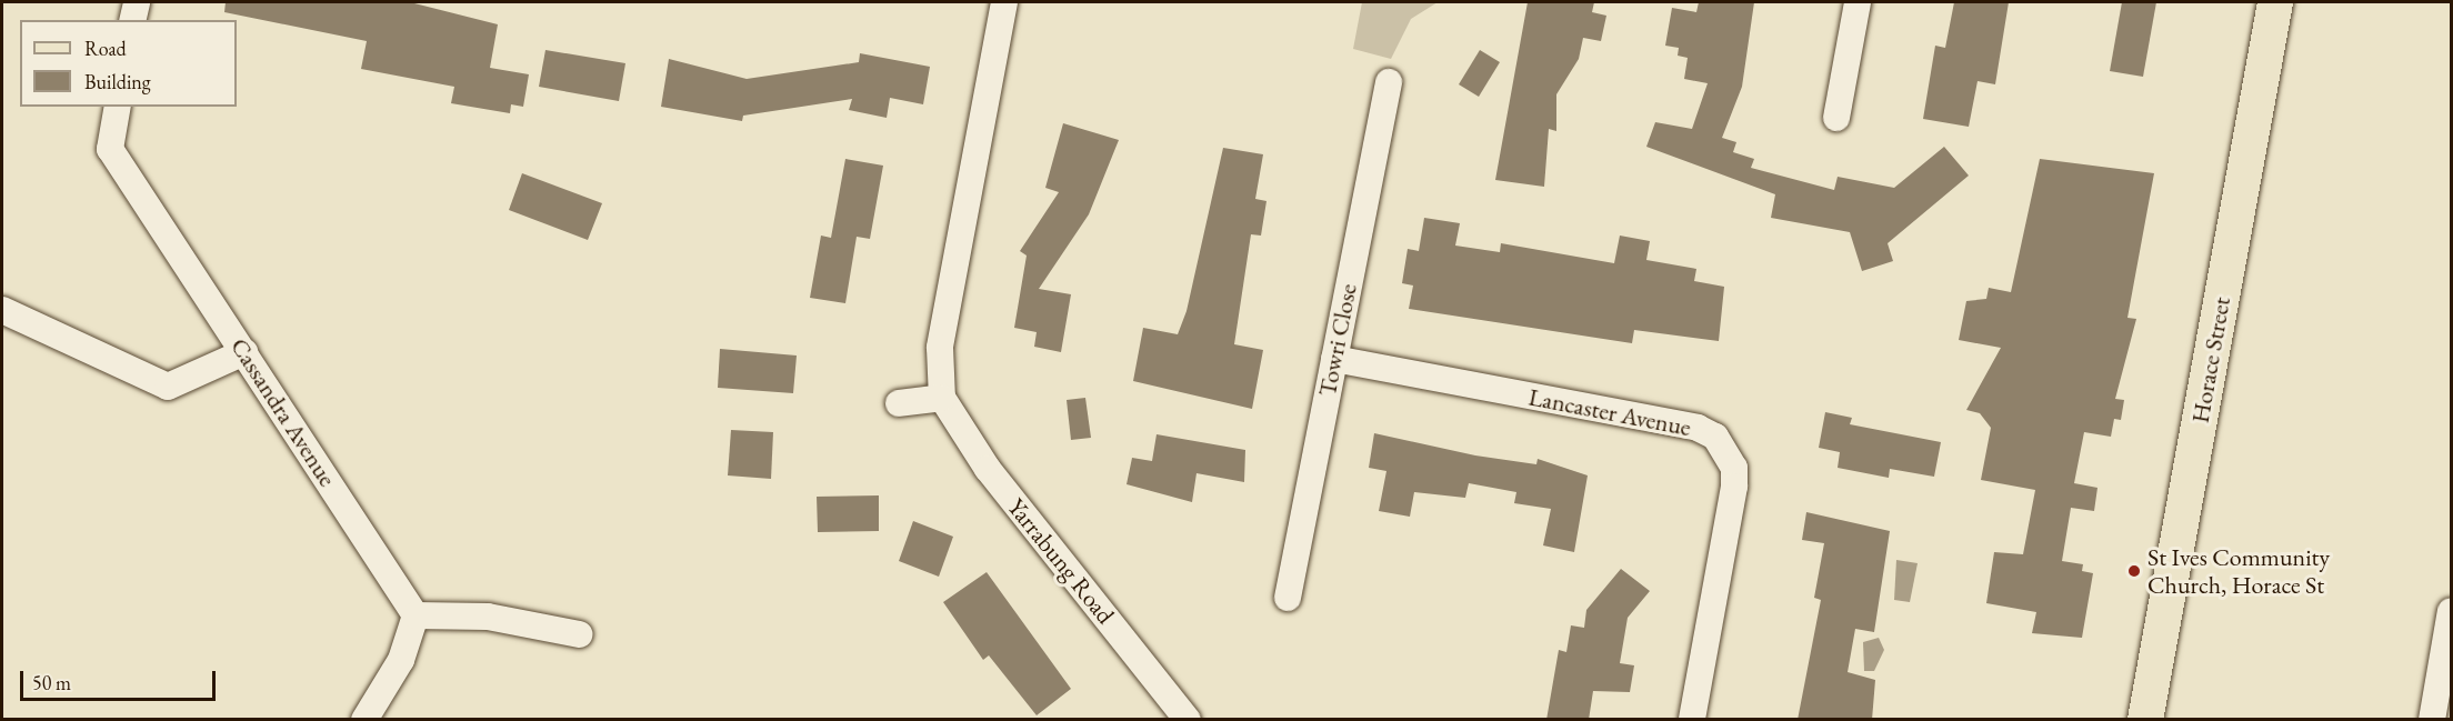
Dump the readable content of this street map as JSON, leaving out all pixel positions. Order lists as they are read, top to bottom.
{
  "streets": {
    "main road": ["Horace Street"],
    "street": [
      "Towri Close",
      "Cassandra Avenue",
      "Lancaster Avenue",
      "Yarrabung Road"
    ]
  },
  "crossings": [
    ["Towri Close", "Lancaster Avenue"]
  ],
  "places": ["St Ives Community Church, Horace St"],
  "legend": ["Road", "Building"],
  "scale_bar": "50 m"
}
